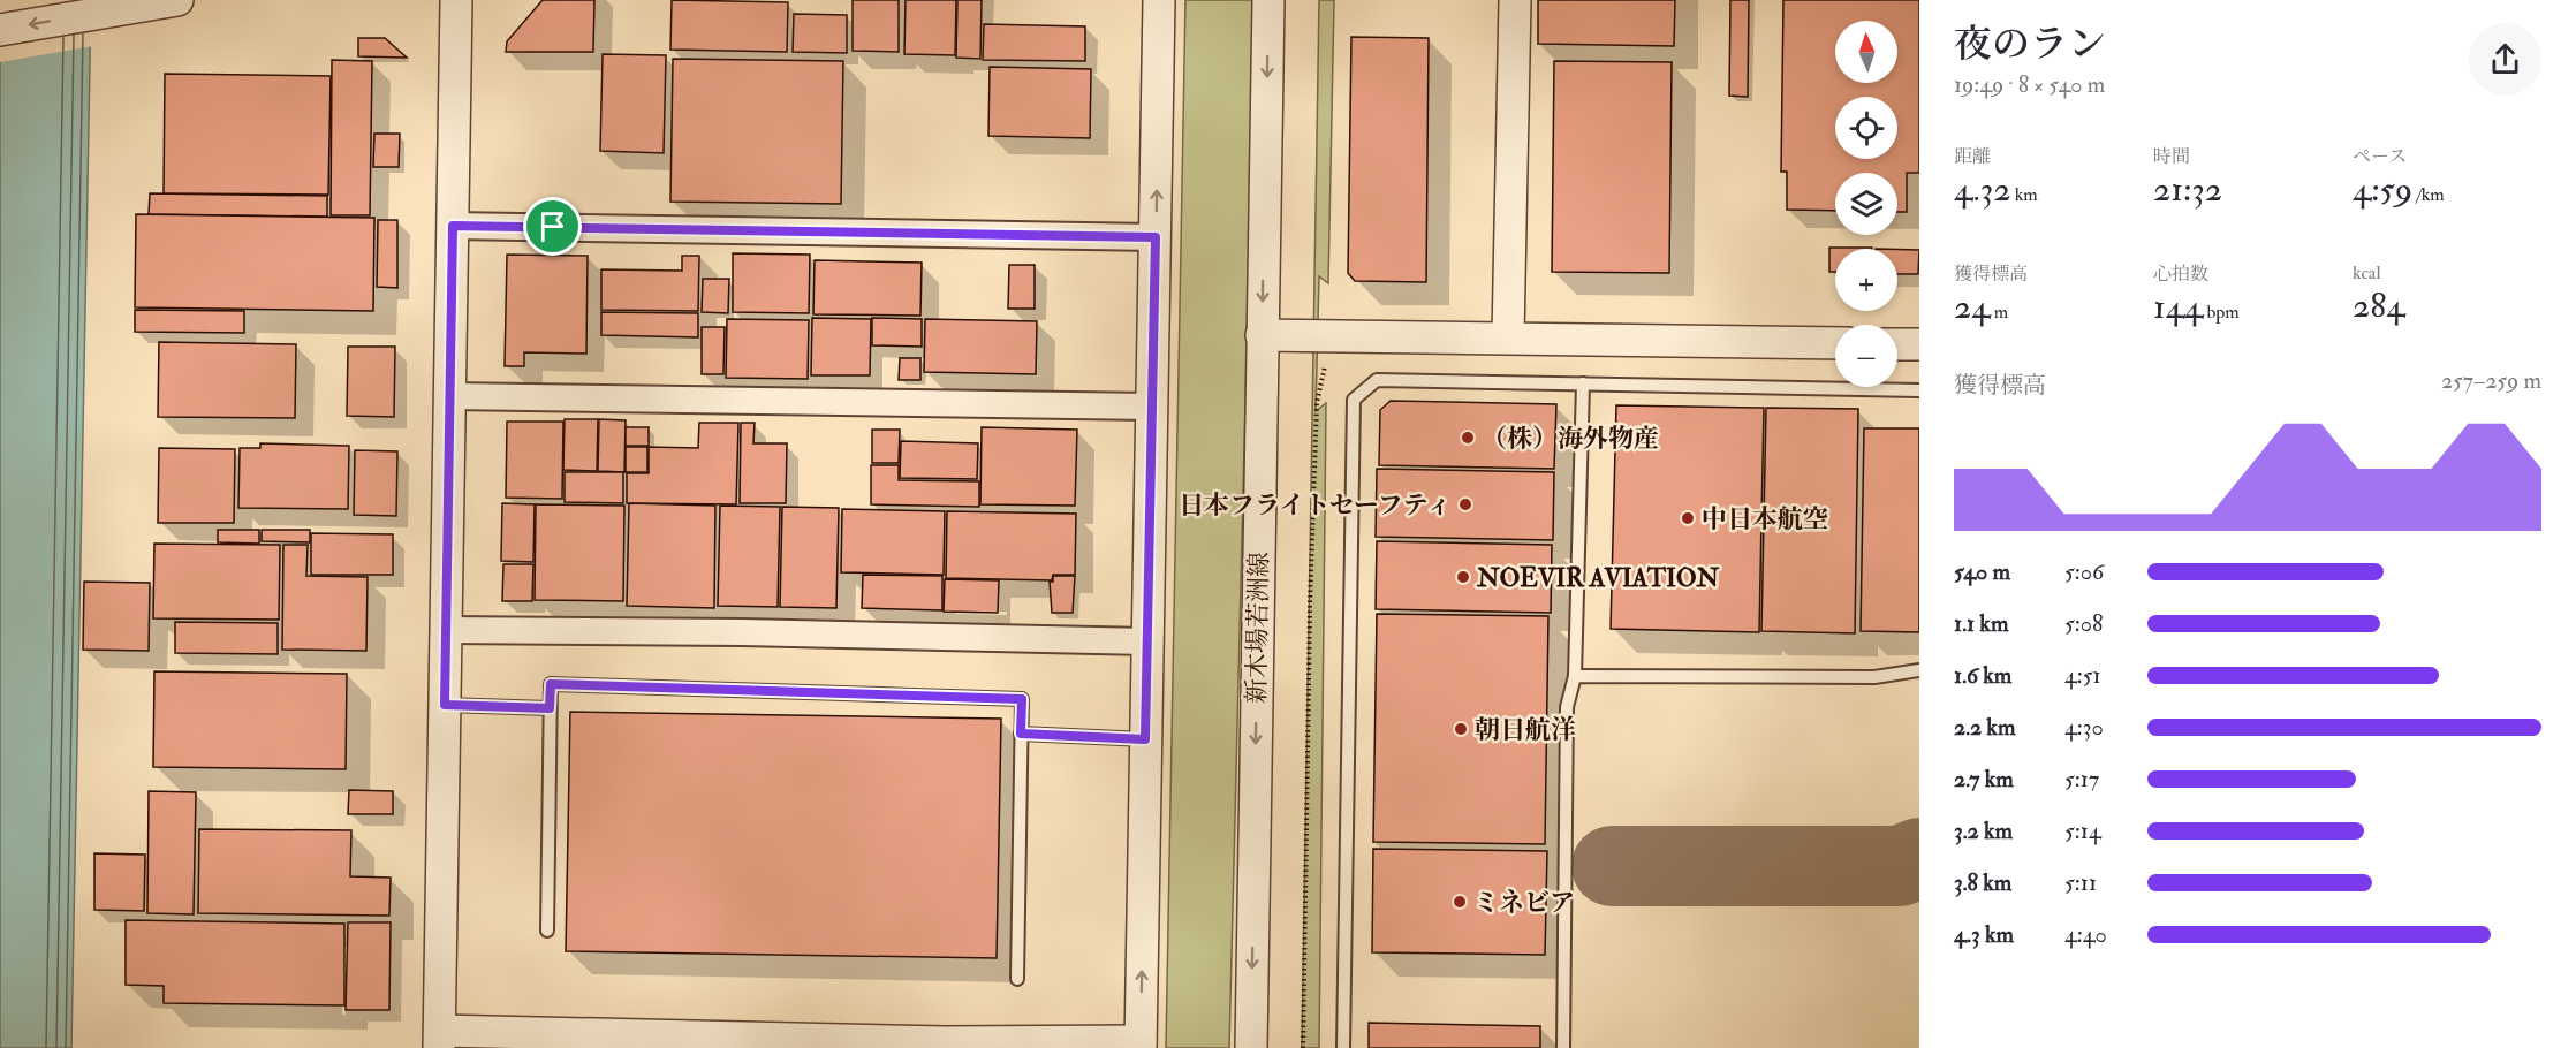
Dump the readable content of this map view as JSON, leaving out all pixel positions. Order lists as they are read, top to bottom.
{
  "streets": {
    "street": ["新木場若洲線"]
  },
  "places": [
    "（株）海外物産",
    "日本フライトセーフティ",
    "中日本航空",
    "NOEVIR AVIATION",
    "朝日航洋",
    "ミネビア"
  ],
  "north": "top",
  "page": {
    "heading": ["夜のラン", "19:49 · 8 × 540 m"],
    "map_buttons": ["+", "−"],
    "stats": [
      ["距離", "4.32 km"],
      ["時間", "21:32"],
      ["ペース", "4:59 /km"],
      ["獲得標高", "24 m"],
      ["心拍数", "144 bpm"],
      ["kcal", "284"]
    ],
    "chart": ["獲得標高", "257–259 m"],
    "list": [
      {
        "name": "540 m",
        "note": "5:06"
      },
      {
        "name": "1.1 km",
        "note": "5:08"
      },
      {
        "name": "1.6 km",
        "note": "4:51"
      },
      {
        "name": "2.2 km",
        "note": "4:30"
      },
      {
        "name": "2.7 km",
        "note": "5:17"
      },
      {
        "name": "3.2 km",
        "note": "5:14"
      },
      {
        "name": "3.8 km",
        "note": "5:11"
      },
      {
        "name": "4.3 km",
        "note": "4:40"
      }
    ]
  }
}
